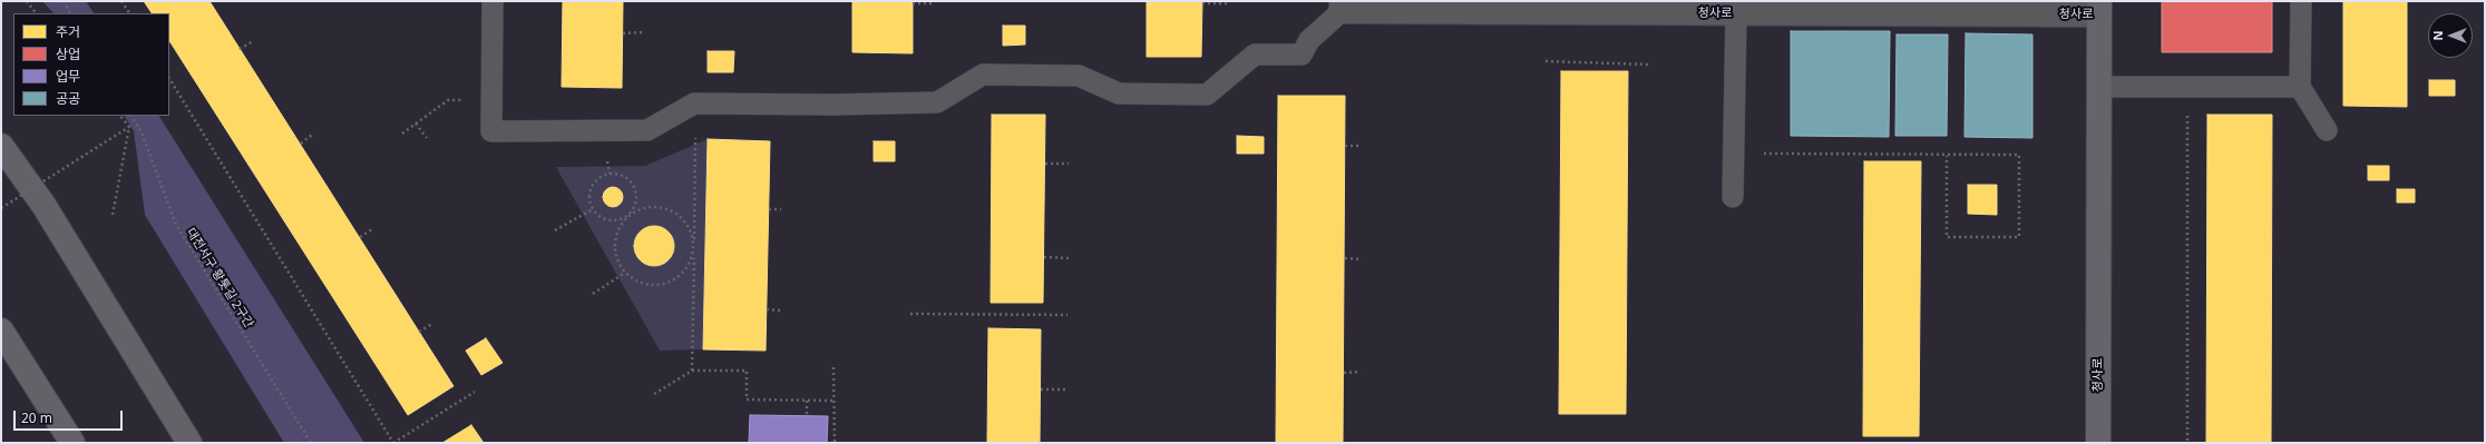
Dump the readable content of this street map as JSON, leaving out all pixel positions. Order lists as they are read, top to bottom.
{
  "streets": {
    "street": ["청사로"],
    "path": ["대전서구 황톳길 2구간"]
  },
  "legend": [
    "주거",
    "상업",
    "업무",
    "공공"
  ],
  "scale_bar": "20 m",
  "north": "left"
}
